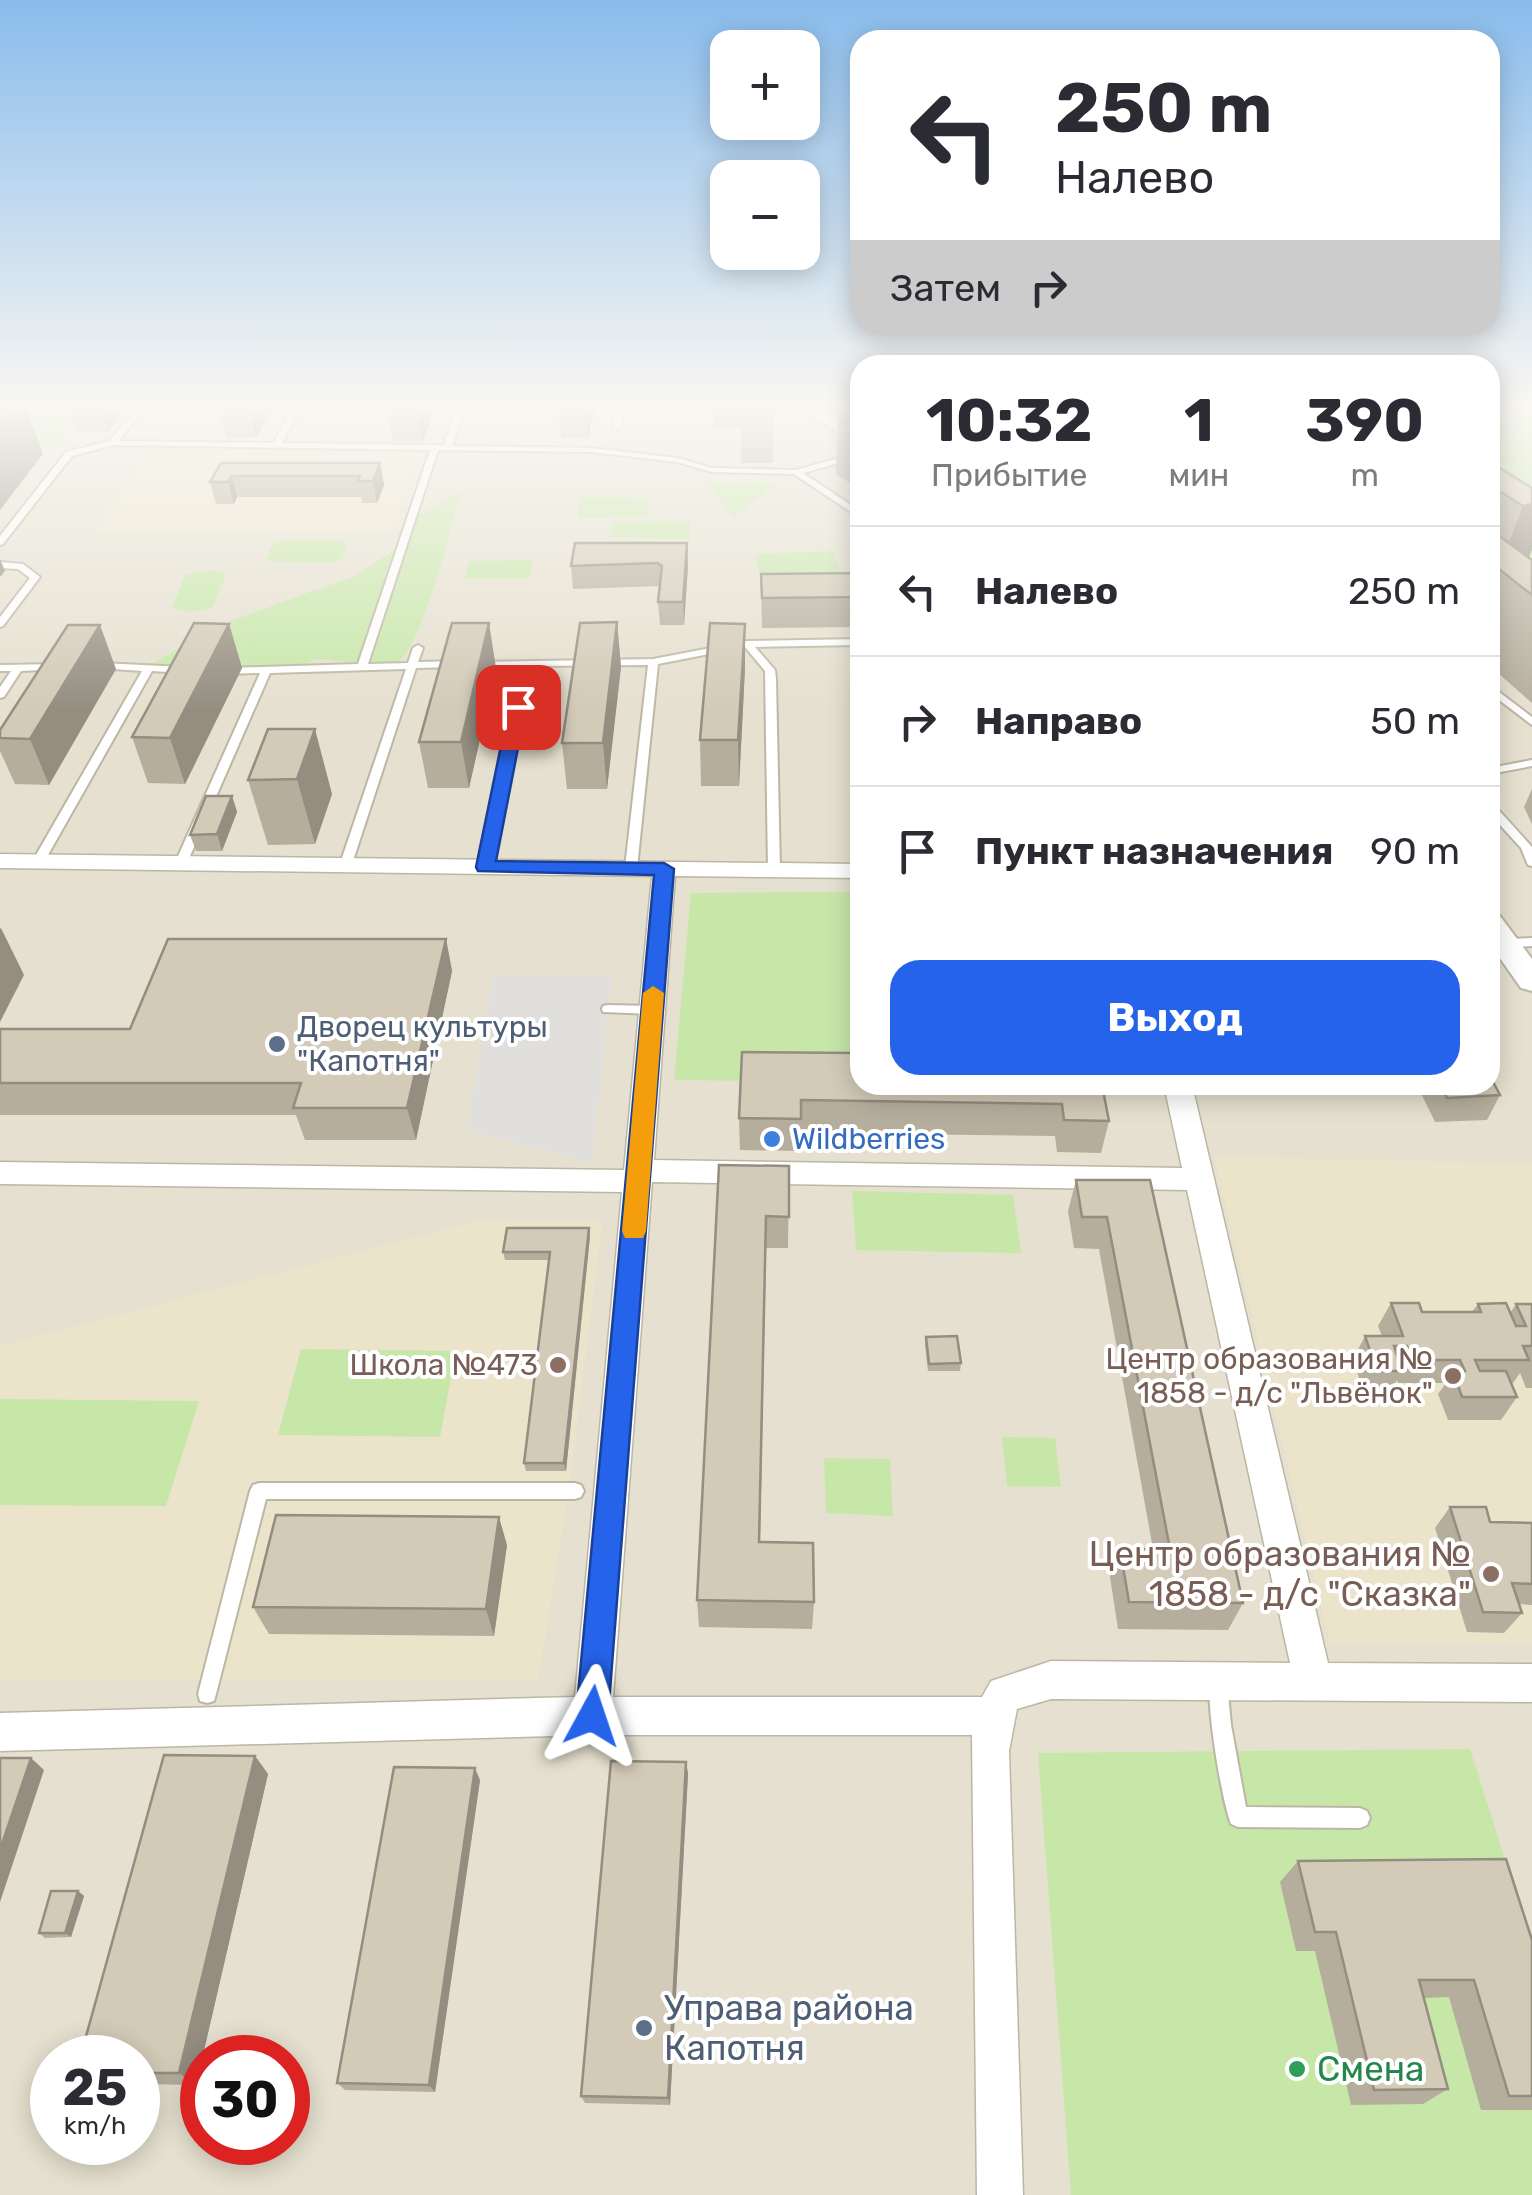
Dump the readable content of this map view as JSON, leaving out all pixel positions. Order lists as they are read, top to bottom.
{
  "places": [
    "Дворец культуры \"Капотня\"",
    "Wildberries",
    "Школа №473",
    "Центр образования № 1858 - д/с \"Львёнок\"",
    "Центр образования № 1858 - д/с \"Сказка\"",
    "Управа района Капотня",
    "Смена"
  ],
  "page": {
    "map_buttons": ["+", "−"],
    "turn": ["250 m", "Налево"],
    "then": "Затем",
    "eta": [
      "10:32",
      "Прибытие",
      "1",
      "мин",
      "390",
      "m"
    ],
    "list": [
      {
        "name": "Налево",
        "value": "250 m"
      },
      {
        "name": "Направо",
        "value": "50 m"
      },
      {
        "name": "Пункт назначения",
        "value": "90 m"
      }
    ],
    "buttons": "Выход",
    "speed": "25 km/h",
    "limit": "30"
  }
}
